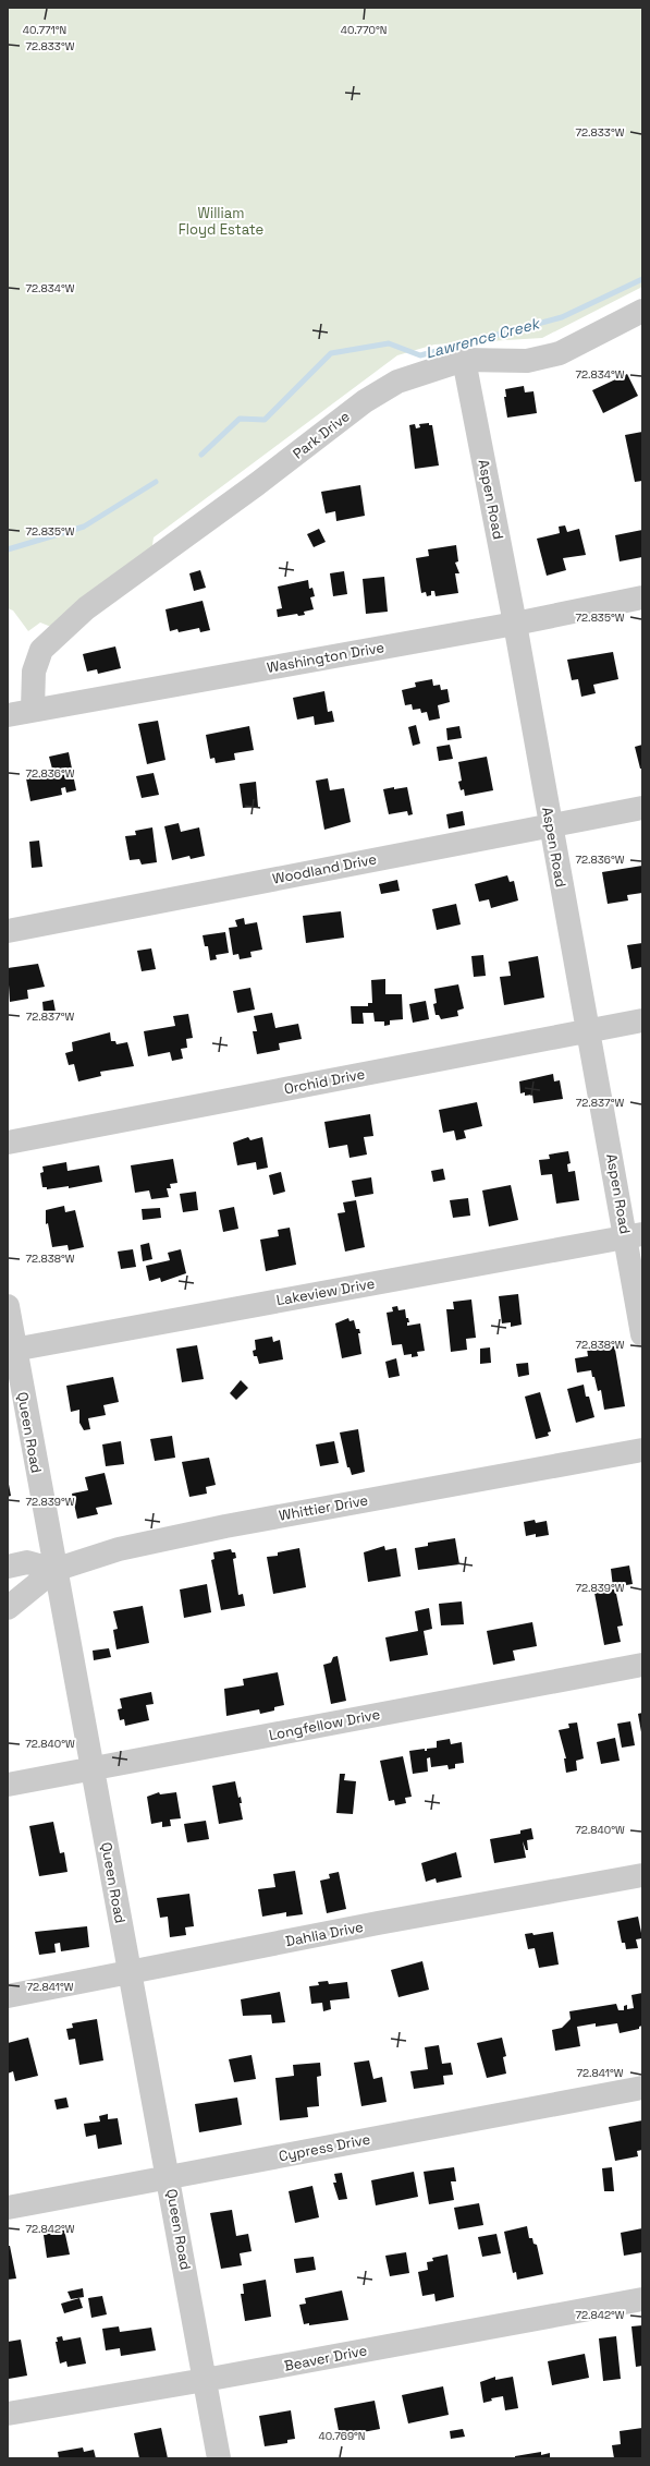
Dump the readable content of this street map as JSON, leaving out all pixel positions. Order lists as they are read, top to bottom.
{
  "streets": {
    "street": [
      "Park Drive",
      "Aspen Road",
      "Washington Drive",
      "Woodland Drive",
      "Orchid Drive",
      "Lakeview Drive",
      "Queen Road",
      "Whittier Drive",
      "Longfellow Drive",
      "Dahlia Drive",
      "Cypress Drive",
      "Beaver Drive"
    ]
  },
  "crossings": [
    ["Park Drive", "Aspen Road"],
    ["Park Drive", "Washington Drive"],
    ["Aspen Road", "Washington Drive"],
    ["Aspen Road", "Woodland Drive"],
    ["Aspen Road", "Orchid Drive"],
    ["Aspen Road", "Lakeview Drive"],
    ["Lakeview Drive", "Queen Road"],
    ["Queen Road", "Whittier Drive"],
    ["Queen Road", "Longfellow Drive"],
    ["Queen Road", "Dahlia Drive"],
    ["Queen Road", "Cypress Drive"],
    ["Queen Road", "Beaver Drive"]
  ],
  "water": ["Lawrence Creek"],
  "parks": ["William Floyd Estate"],
  "coordinates": [
    "40.771°N",
    "40.770°N",
    "72.833°W",
    "72.834°W",
    "72.835°W",
    "72.836°W",
    "72.837°W",
    "72.838°W",
    "72.839°W",
    "72.840°W",
    "72.841°W",
    "72.842°W",
    "40.769°N"
  ]
}
